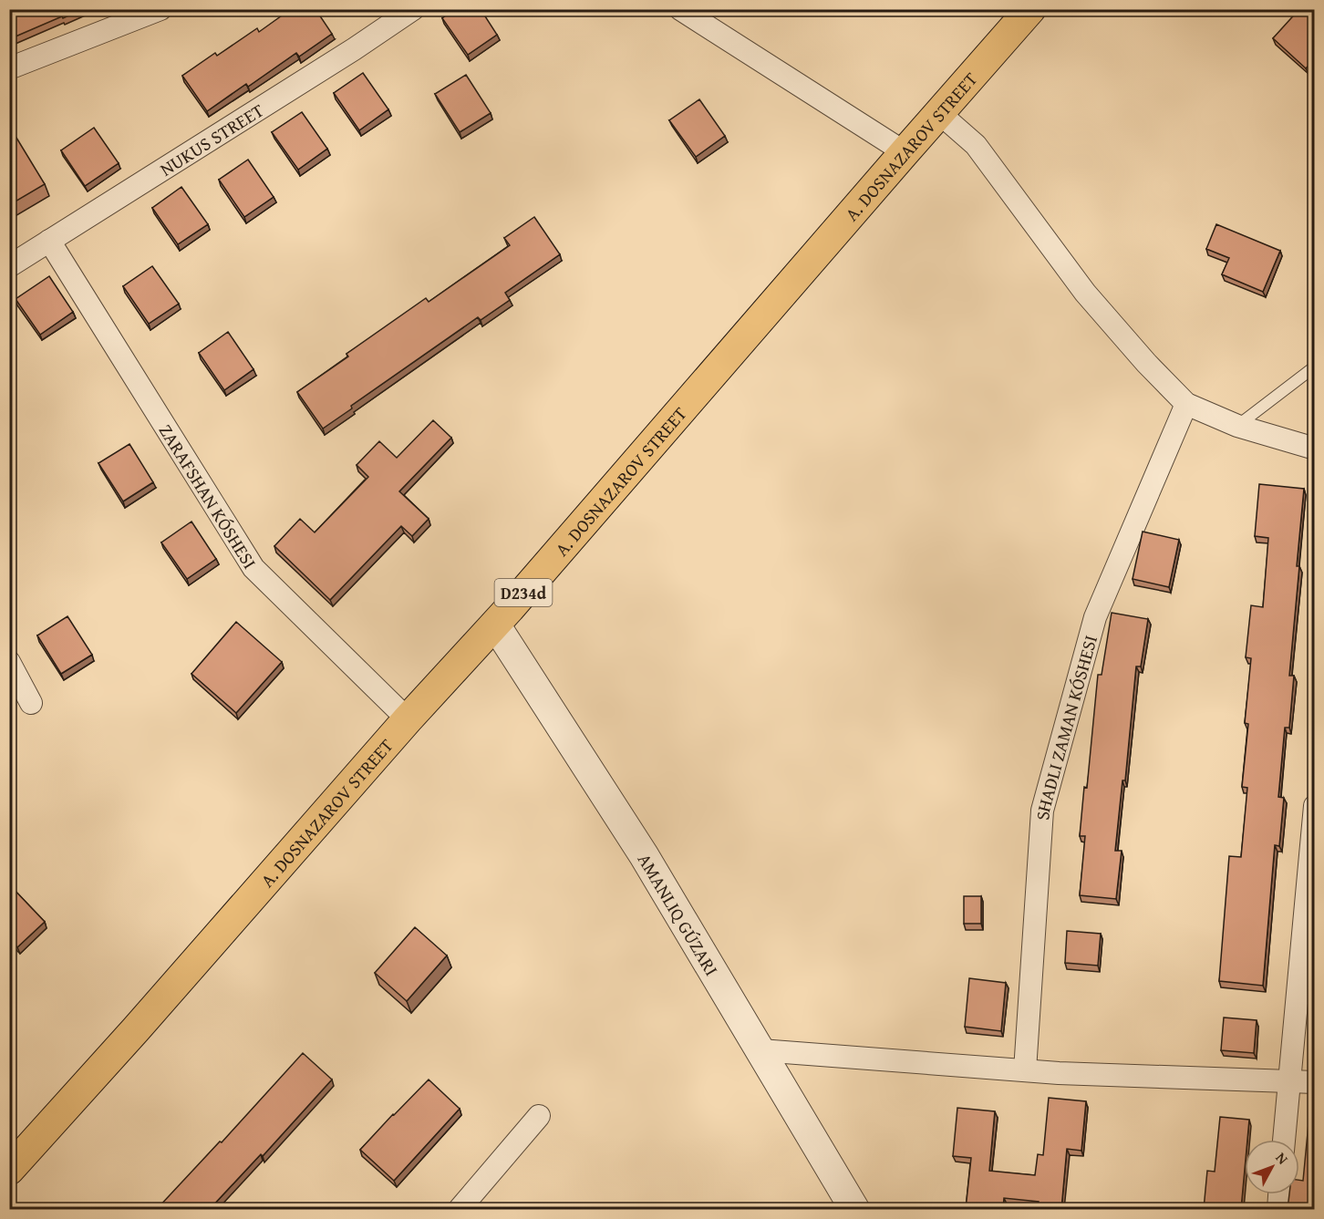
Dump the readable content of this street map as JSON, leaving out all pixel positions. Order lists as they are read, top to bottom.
{
  "streets": {
    "main road": ["A. DOSNAZAROV STREET", "D234d"],
    "street": ["NUKUS STREET", "ZARAFSHAN KÓSHESI"]
  },
  "crossings": [
    ["NUKUS STREET", "ZARAFSHAN KÓSHESI"],
    ["A. DOSNAZAROV STREET", "ZARAFSHAN KÓSHESI"]
  ],
  "north": "top right"
}
